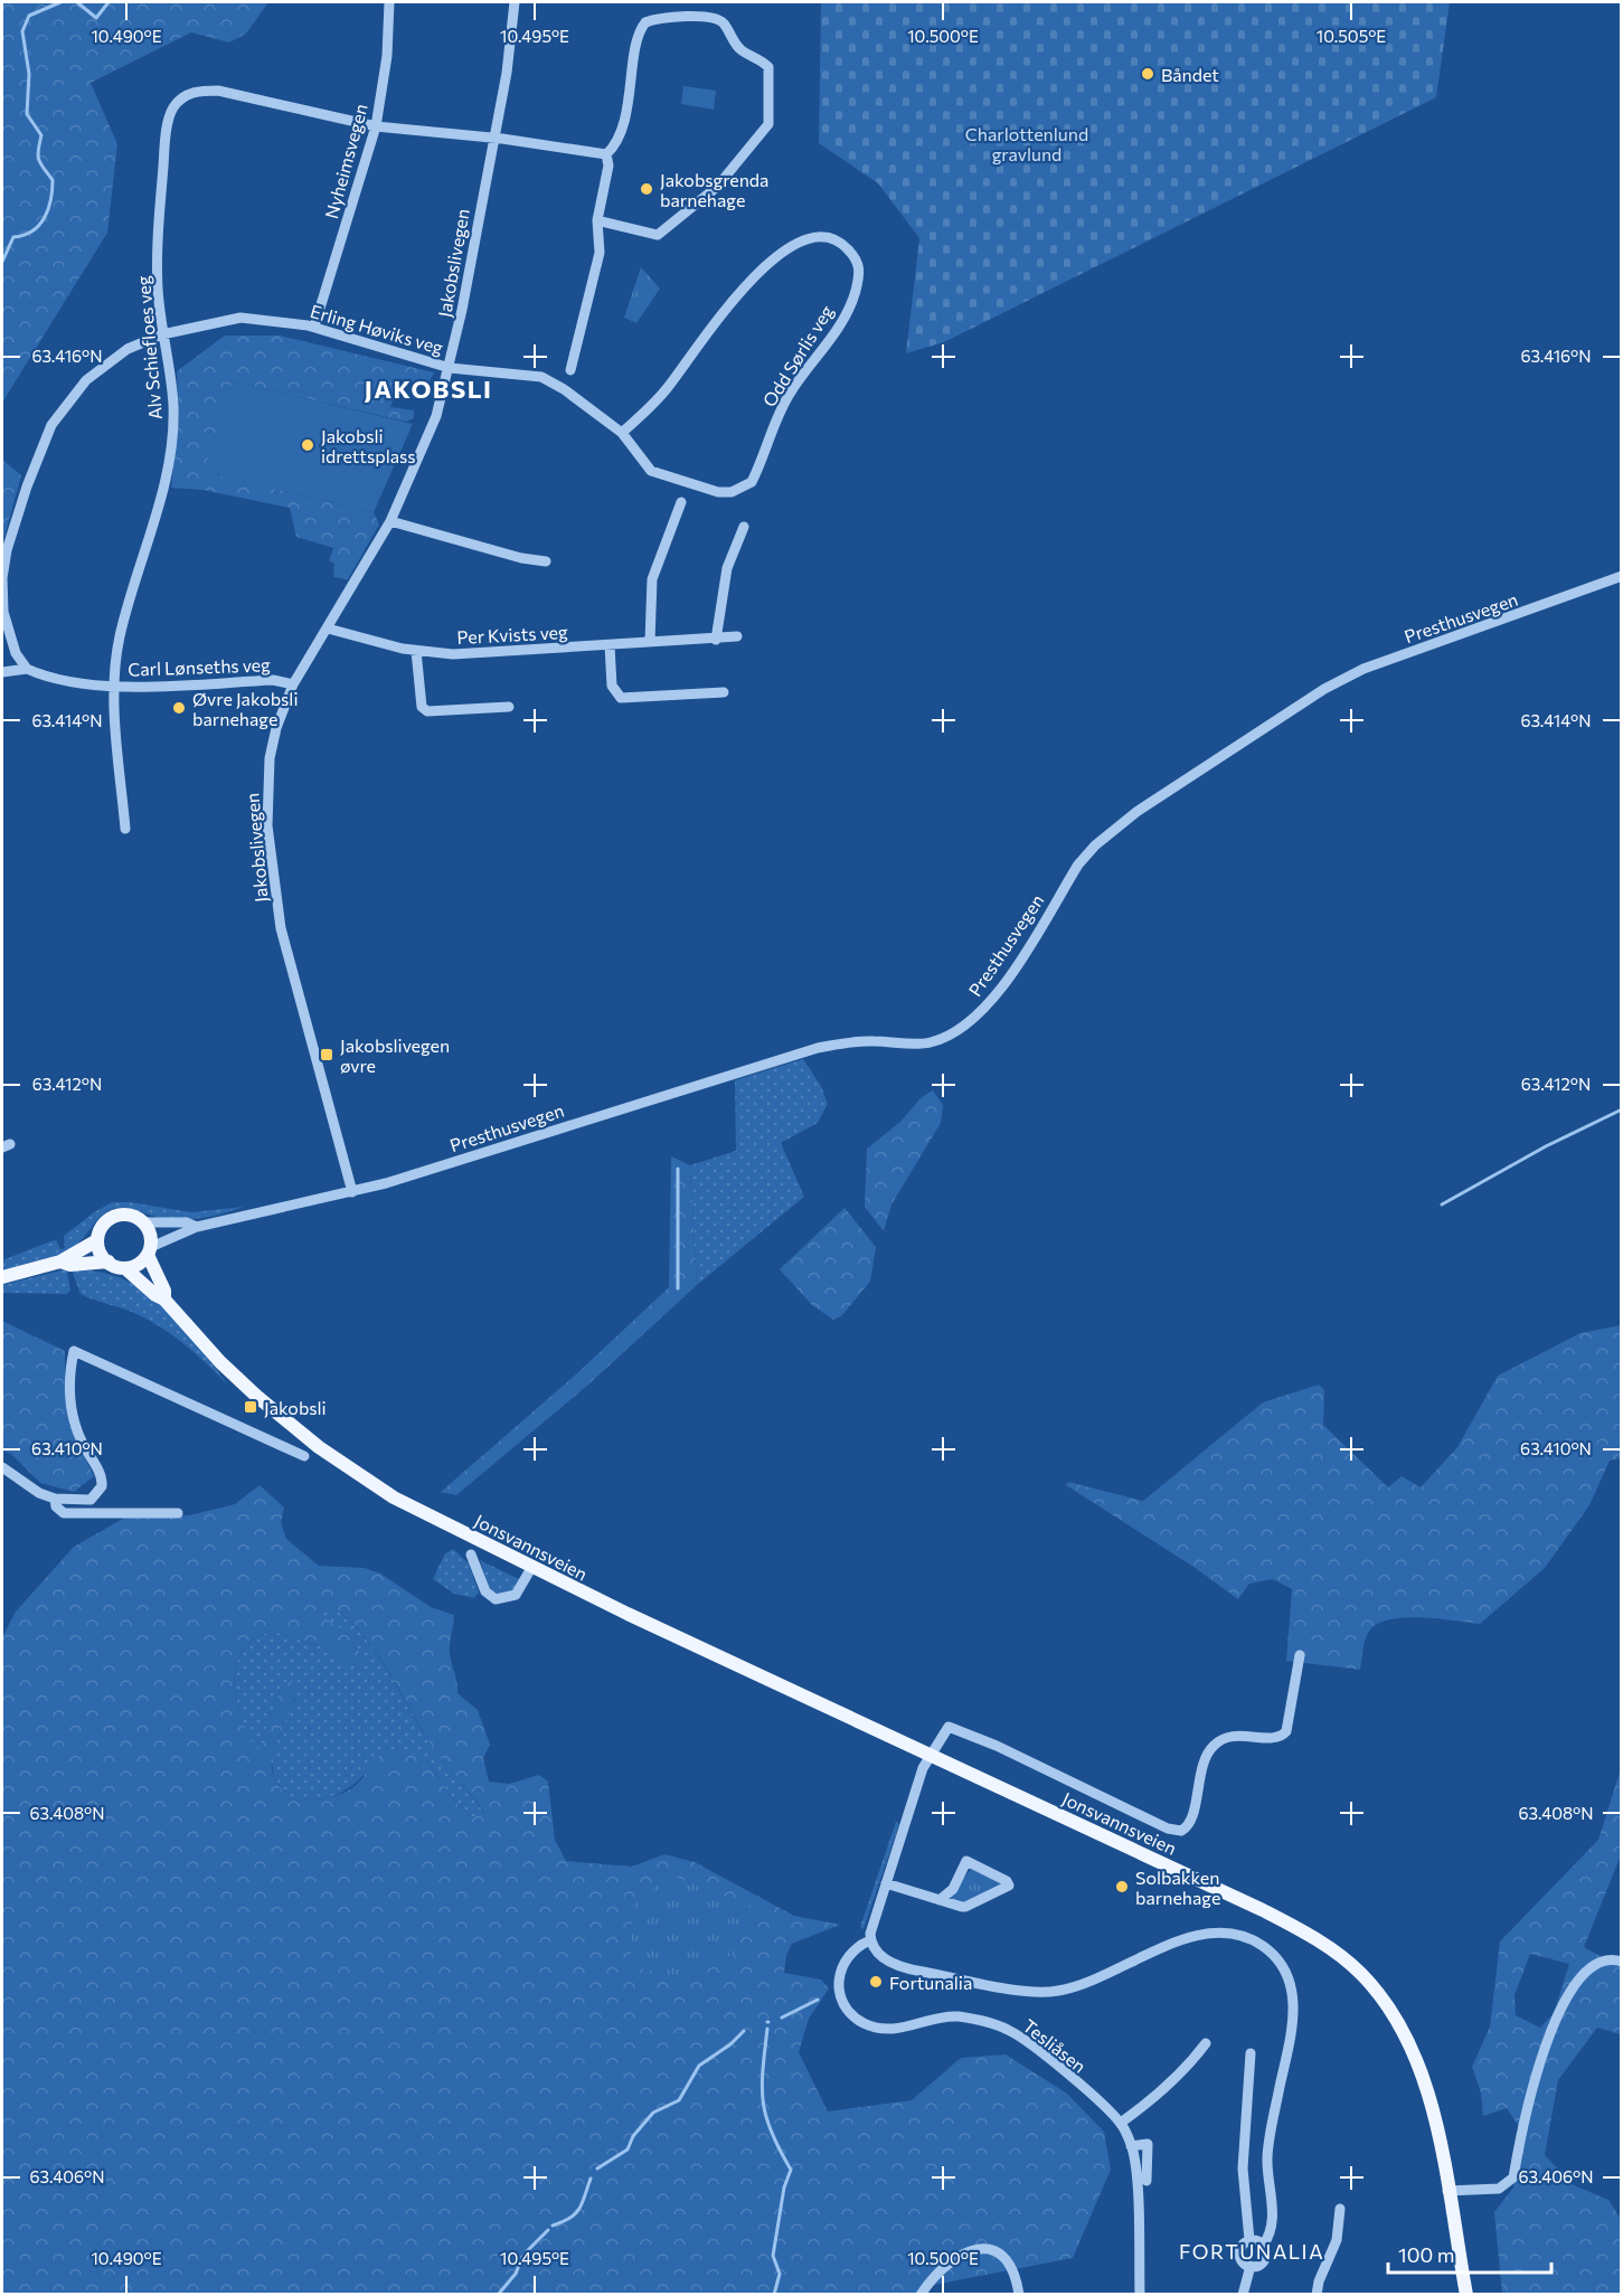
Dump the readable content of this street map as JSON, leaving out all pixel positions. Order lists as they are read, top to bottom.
{
  "streets": {
    "main road": ["Jonsvannsveien"],
    "street": [
      "Nyheimsvegen",
      "Jakobslivegen",
      "Erling Høviks veg",
      "Alv Schiefloes veg",
      "Odd Sørlis veg",
      "Presthusvegen",
      "Per Kvists veg",
      "Carl Lønseths veg",
      "Tesliåsen"
    ]
  },
  "crossings": [
    ["Nyheimsvegen", "Erling Høviks veg"],
    ["Nyheimsvegen", "Alv Schiefloes veg"],
    ["Jakobslivegen", "Erling Høviks veg"],
    ["Jakobslivegen", "Alv Schiefloes veg"],
    ["Jakobslivegen", "Odd Sørlis veg"],
    ["Jakobslivegen", "Presthusvegen"],
    ["Jakobslivegen", "Per Kvists veg"],
    ["Jakobslivegen", "Carl Lønseths veg"],
    ["Erling Høviks veg", "Alv Schiefloes veg"],
    ["Erling Høviks veg", "Odd Sørlis veg"],
    ["Erling Høviks veg", "Carl Lønseths veg"],
    ["Alv Schiefloes veg", "Carl Lønseths veg"],
    ["Presthusvegen", "Jonsvannsveien"]
  ],
  "districts": ["JAKOBSLI", "FORTUNALIA"],
  "parks": ["Charlottenlund gravlund"],
  "places": {
    "other": [
      "Båndet",
      "Jakobsgrenda barnehage",
      "Jakobsli idrettsplass",
      "Øvre Jakobsli barnehage",
      "Solbakken barnehage",
      "Fortunalia"
    ],
    "transit": ["Jakobslivegen øvre", "Jakobsli"]
  },
  "scale_bar": "100 m",
  "coordinates": [
    "10.490°E",
    "10.495°E",
    "10.500°E",
    "10.505°E",
    "63.416°N",
    "63.414°N",
    "63.412°N",
    "63.410°N",
    "63.408°N",
    "63.406°N"
  ]
}
